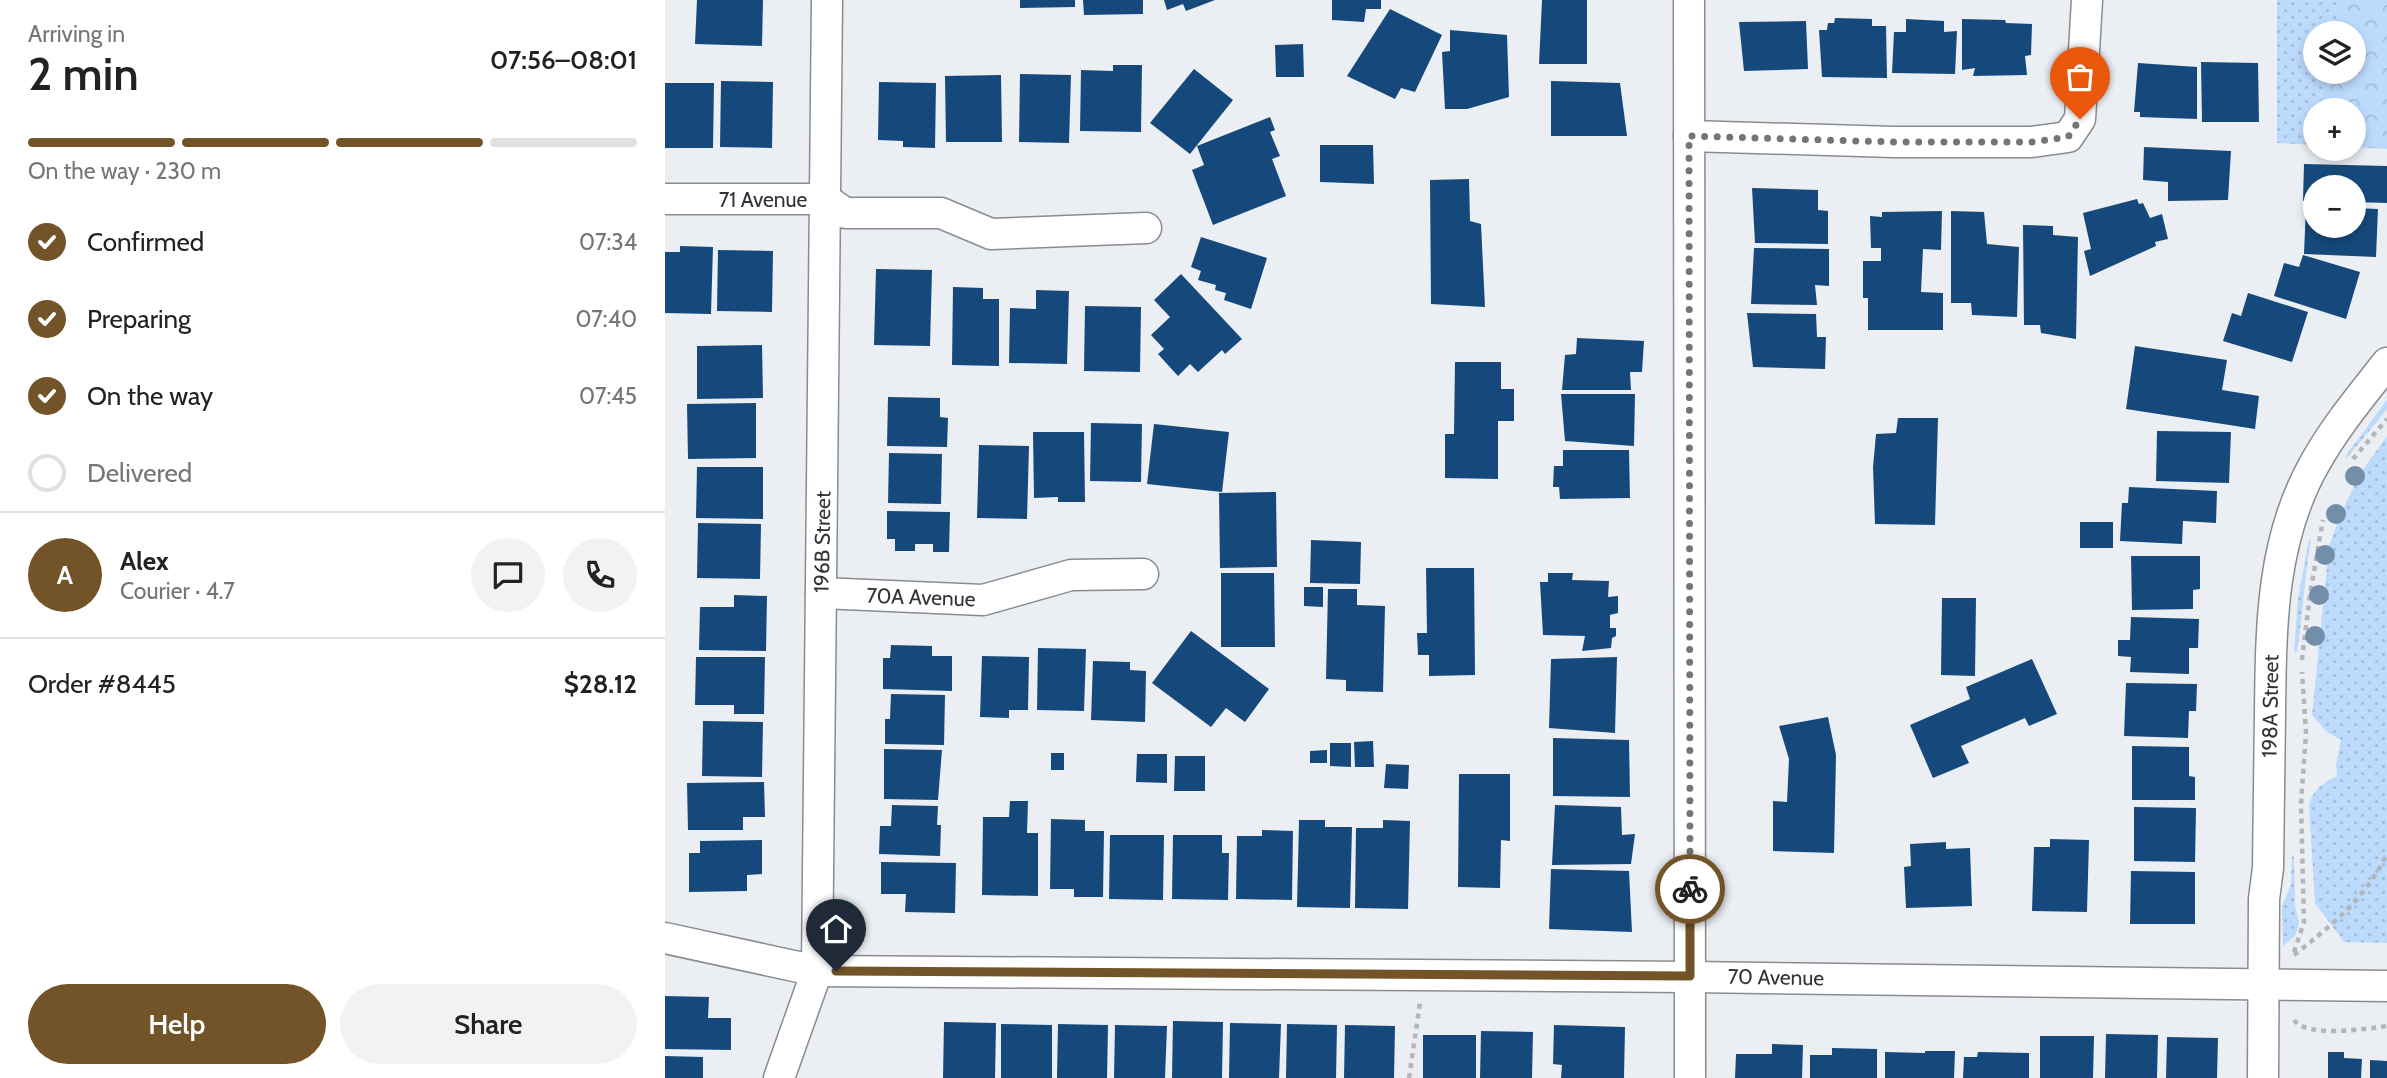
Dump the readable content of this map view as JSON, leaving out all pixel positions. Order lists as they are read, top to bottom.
{
  "streets": {
    "street": [
      "71 Avenue",
      "196B Street",
      "70A Avenue",
      "198A Street",
      "70 Avenue"
    ]
  },
  "crossings": [
    ["71 Avenue", "196B Street"],
    ["196B Street", "70A Avenue"],
    ["196B Street", "70 Avenue"],
    ["198A Street", "70 Avenue"]
  ],
  "page": {
    "heading": ["2 min", "Arriving in", "07:56–08:01"],
    "panel": [
      "Alex",
      "Courier · 4.7",
      "Order #8445",
      "$28.12"
    ],
    "map_buttons": ["+", "−"],
    "bar": "On the way · 230 m",
    "list": [
      ["Confirmed", "07:34"],
      ["Preparing", "07:40"],
      ["On the way", "07:45"],
      "Delivered"
    ],
    "round": "A",
    "buttons": ["Help", "Share"]
  }
}
